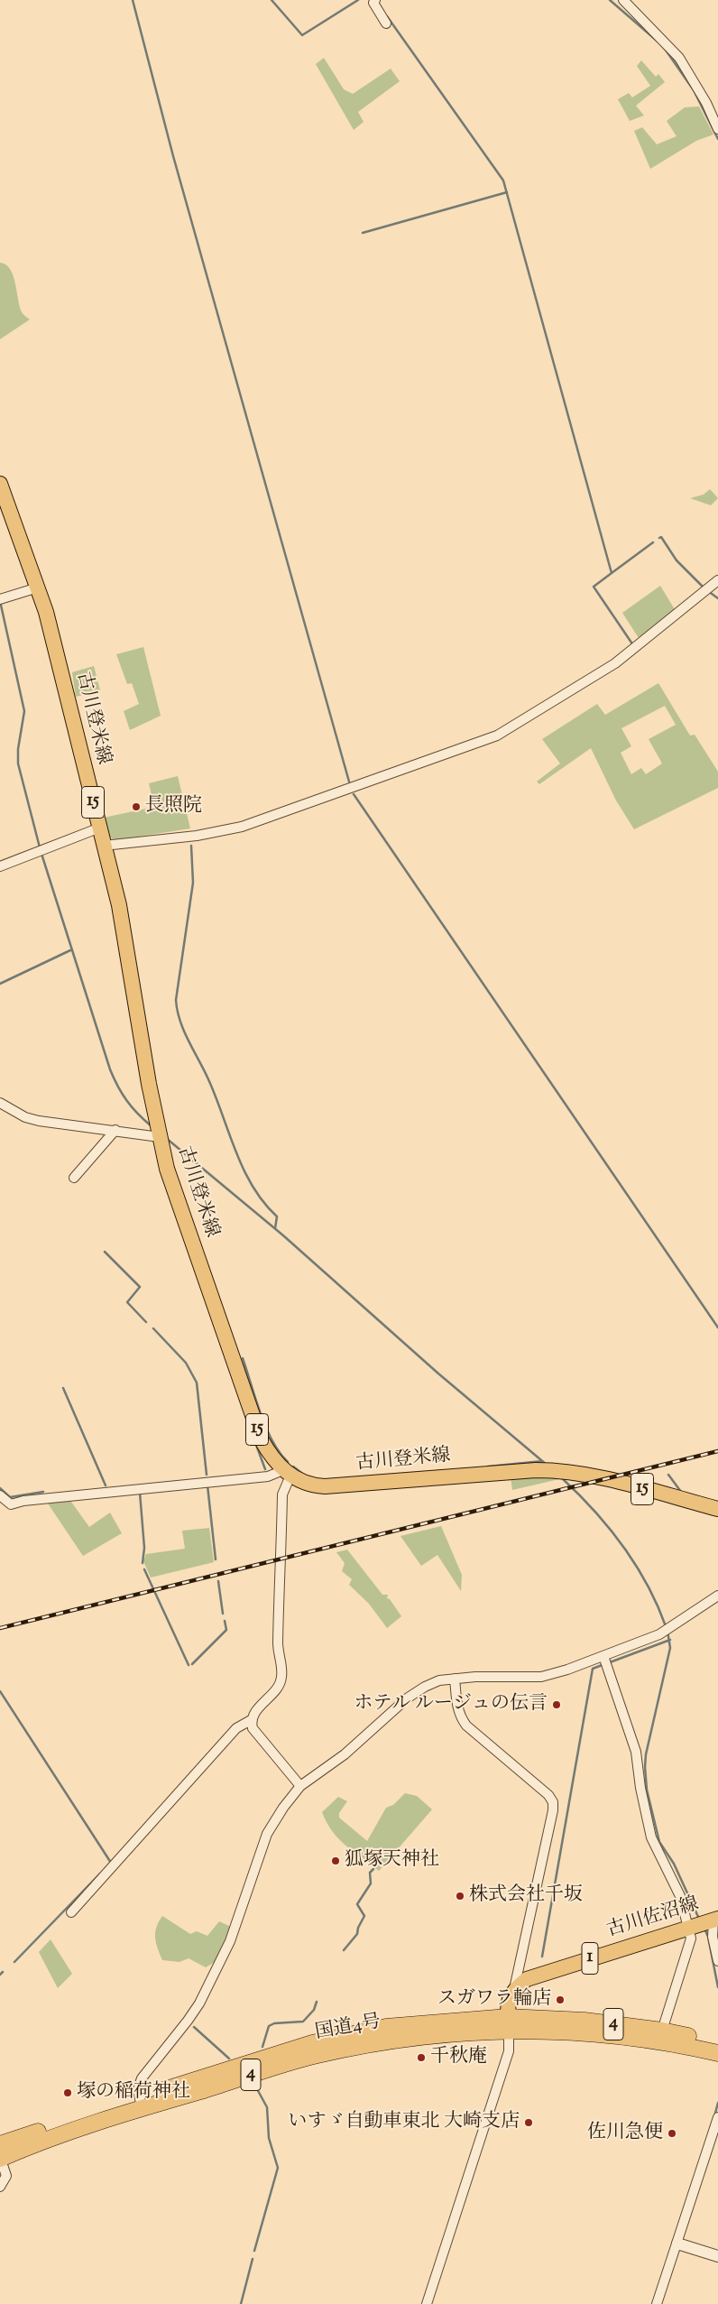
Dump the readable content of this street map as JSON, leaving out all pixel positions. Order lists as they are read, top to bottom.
{
  "streets": {
    "highway": ["4", "国道4号"],
    "main road": [
      "古川登米線",
      "15",
      "古川佐沼線",
      "1"
    ]
  },
  "places": [
    "長照院",
    "ホテル ルージュの伝言",
    "狐塚天神社",
    "株式会社千坂",
    "スガワラ輪店",
    "千秋庵",
    "塚の稲荷神社",
    "いすゞ自動車東北 大崎支店",
    "佐川急便"
  ]
}
